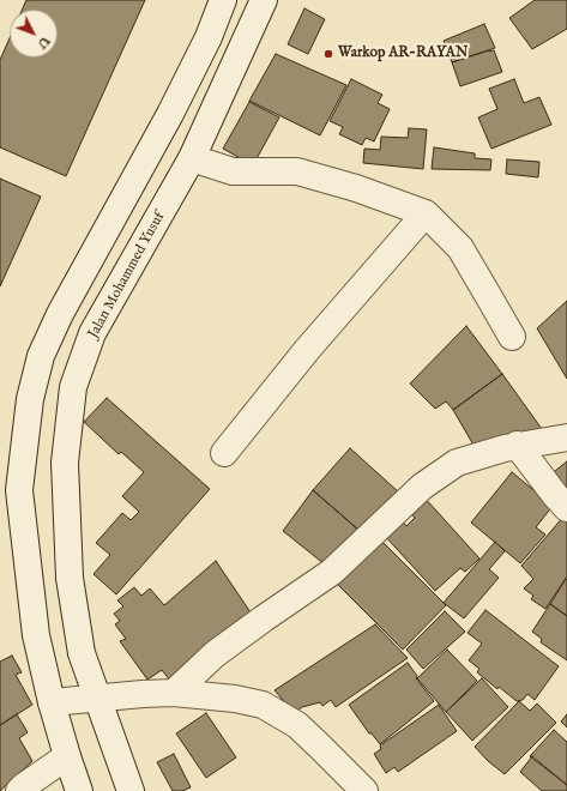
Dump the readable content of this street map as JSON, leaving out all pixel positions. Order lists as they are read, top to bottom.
{
  "streets": {
    "street": ["Jalan Mohammed Yusuf"]
  },
  "places": ["Warkop AR-RAYAN"],
  "north": "bottom right"
}
